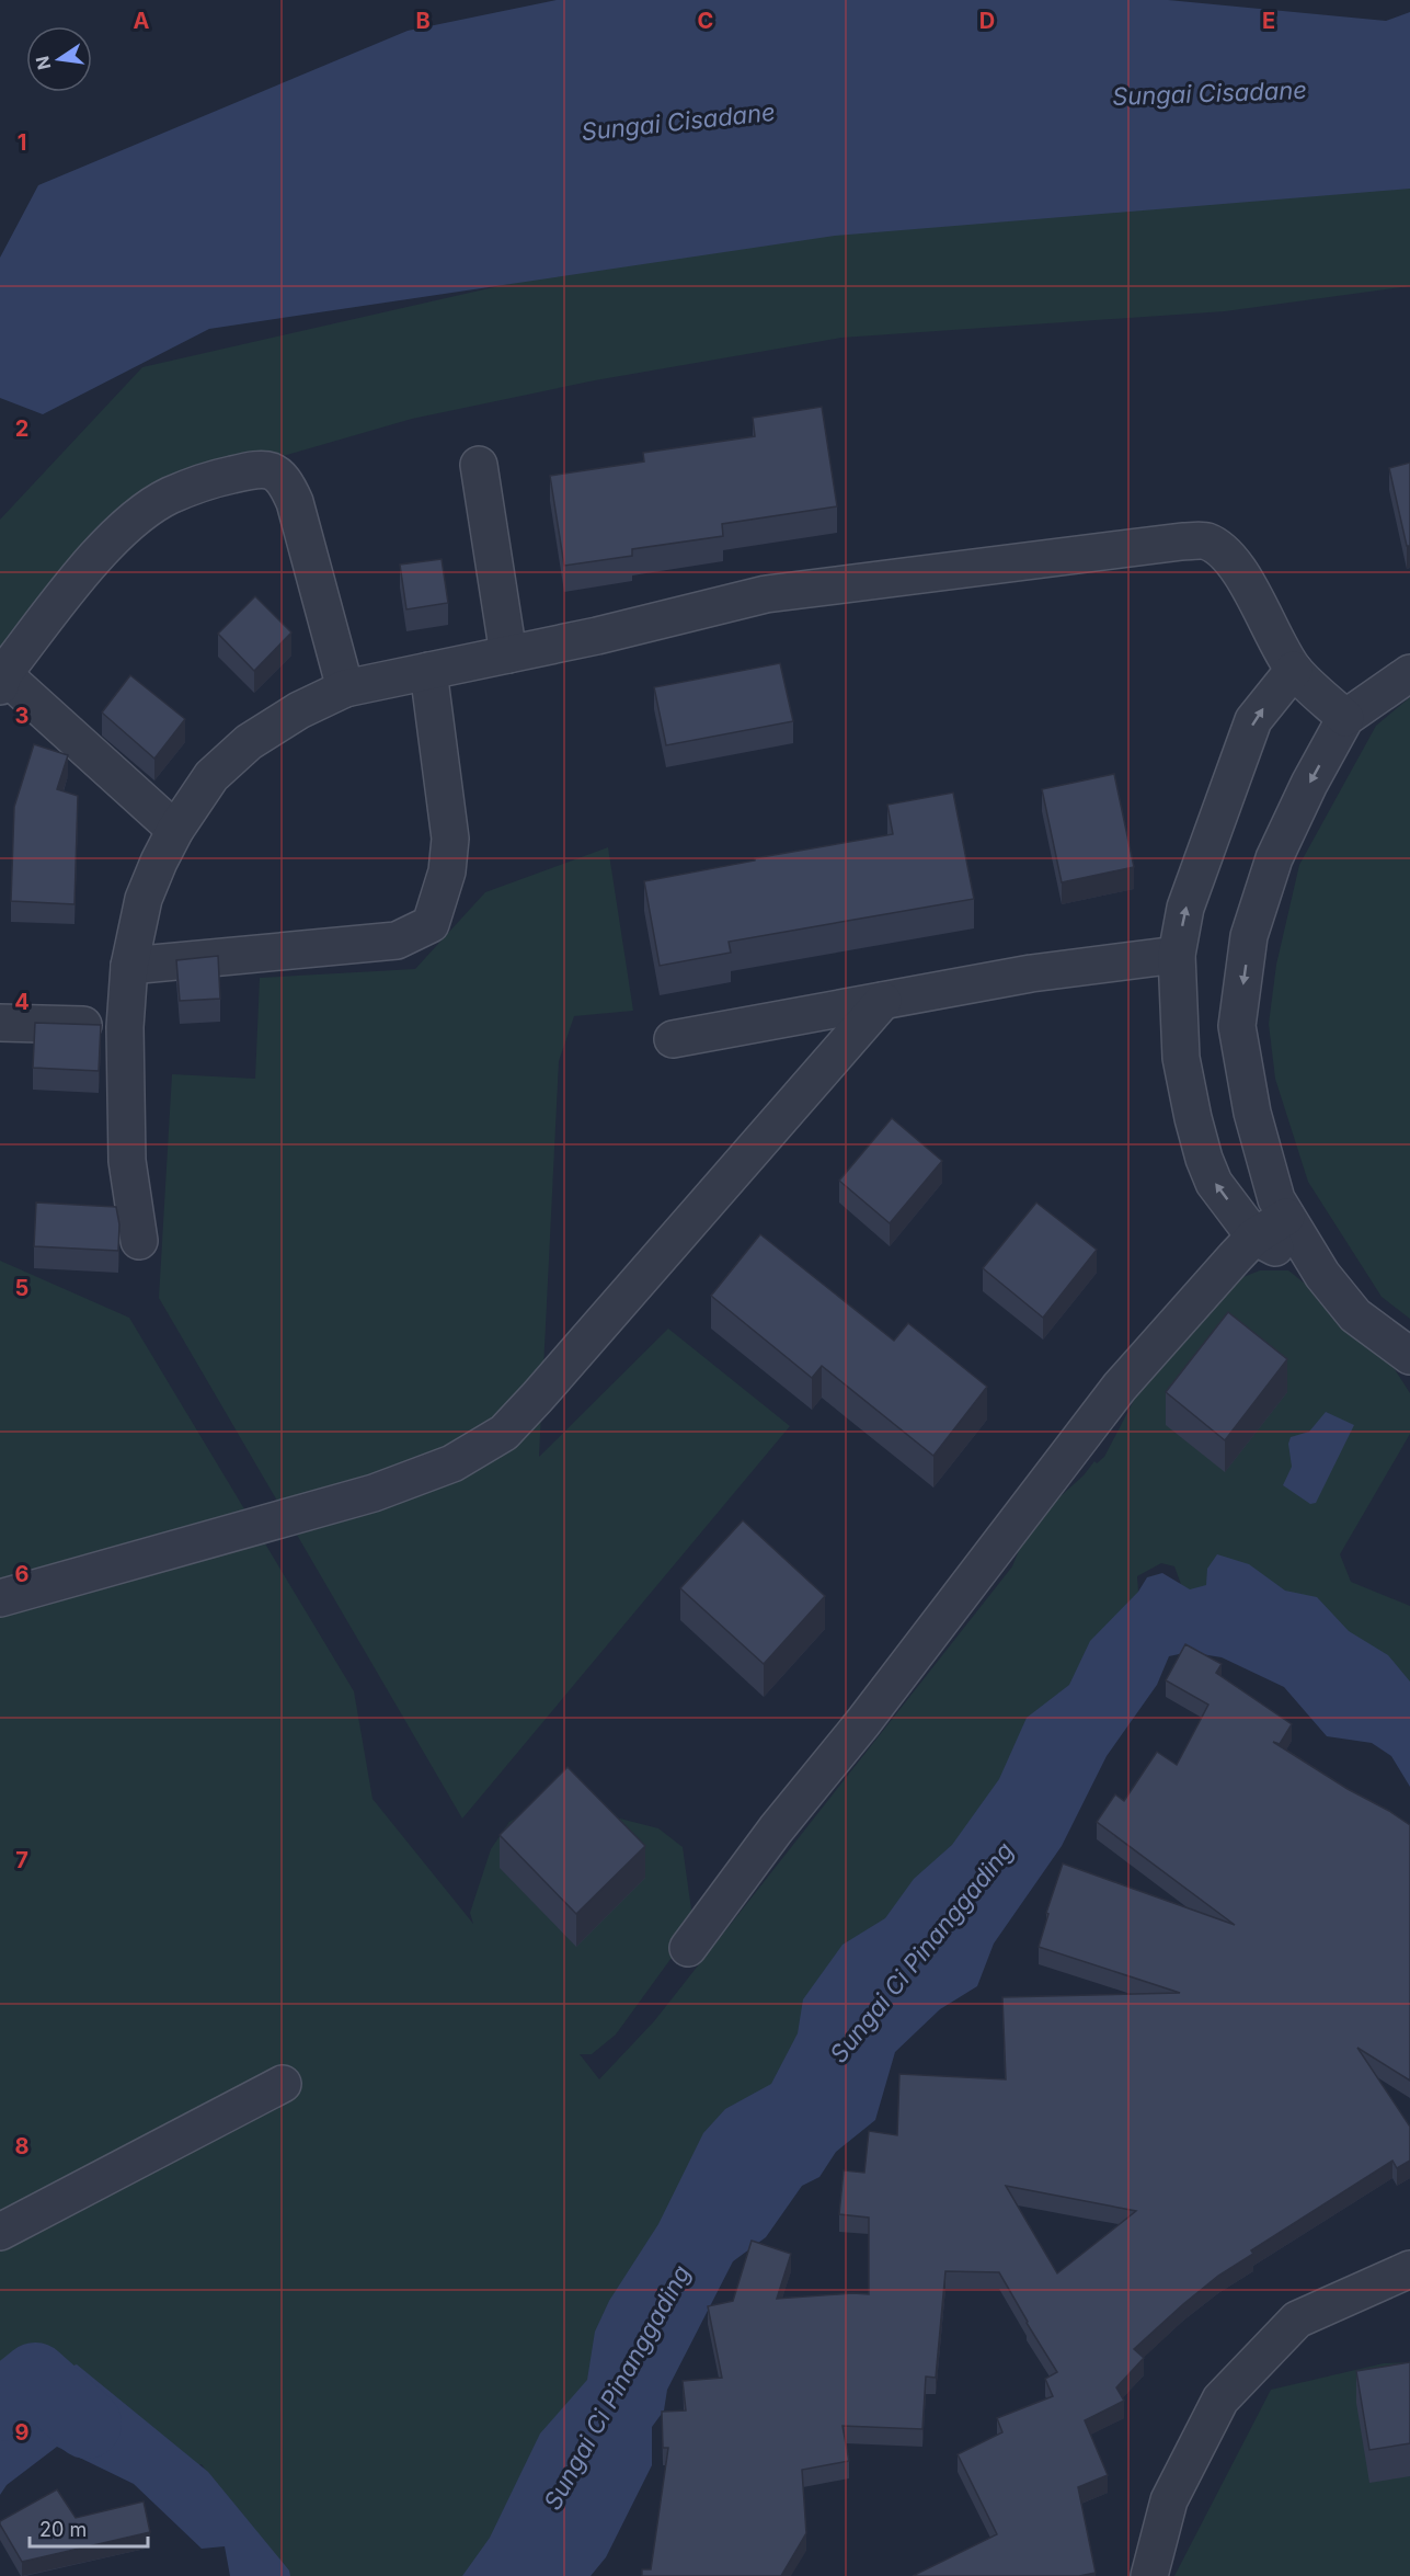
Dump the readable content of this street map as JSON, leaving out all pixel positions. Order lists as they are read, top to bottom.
{
  "water": ["Sungai Cisadane", "Sungai Ci Pinanggading"],
  "scale_bar": "20 m",
  "north": "left",
  "grid": {
    "columns": [
      "A",
      "B",
      "C",
      "D",
      "E"
    ],
    "rows": [
      "1",
      "2",
      "3",
      "4",
      "5",
      "6",
      "7",
      "8",
      "9"
    ]
  }
}
